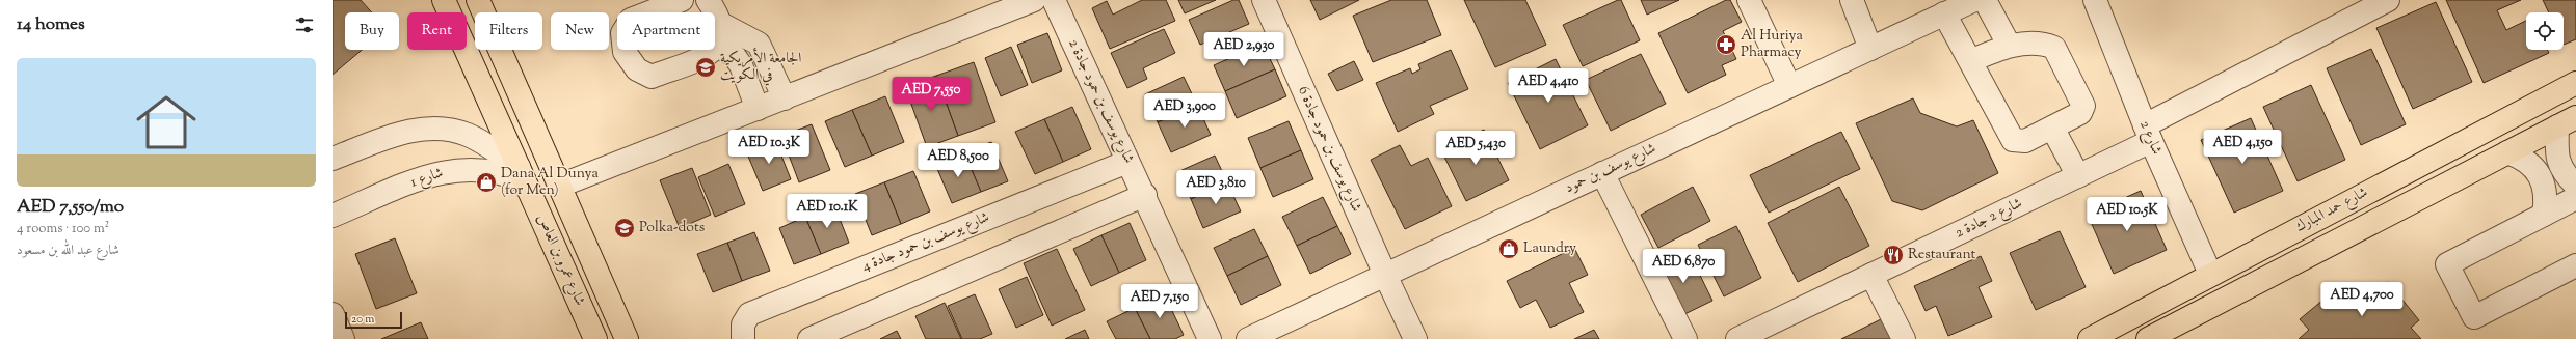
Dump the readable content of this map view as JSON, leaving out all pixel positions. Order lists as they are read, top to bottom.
{
  "streets": {
    "main road": ["شارع حمد المبارك", "شارع عمرو بن العاص"],
    "street": [
      "شارع يوسف بن حمود جادة 2",
      "شارع 2",
      "شارع يوسف بن حمود جادة 6",
      "شارع يوسف بن حمود",
      "شارع 1",
      "شارع 2 جادة 2",
      "شارع يوسف بن حمود جادة 4"
    ]
  },
  "crossings": [
    ["شارع يوسف بن حمود جادة 2", "شارع يوسف بن حمود جادة 4"],
    ["شارع 2", "شارع حمد المبارك"],
    ["شارع 2", "شارع 2 جادة 2"],
    ["شارع يوسف بن حمود جادة 6", "شارع يوسف بن حمود"],
    ["شارع 1", "شارع عمرو بن العاص"]
  ],
  "places": {
    "pharmacy": ["Al Huriya Pharmacy"],
    "school or university": ["الجامعة الأمريكية في الكويت", "Polka-dots"],
    "shop": ["Dana Al Dunya (for Men)", "Laundry"],
    "restaurant": ["Restaurant"]
  },
  "scale_bar": "20 m",
  "page": {
    "heading": "14 homes",
    "chip": [
      "Buy",
      "Rent",
      "Filters",
      "New",
      "Apartment"
    ],
    "price": [
      "AED 2,930",
      "AED 4,410",
      "AED 7,550",
      "AED 3,900",
      "AED 10.3K",
      "AED 4,150",
      "AED 5,430",
      "AED 8,500",
      "AED 3,810",
      "AED 10.1K",
      "AED 10.5K",
      "AED 6,870",
      "AED 4,700",
      "AED 7,150"
    ],
    "list": [
      {
        "name": "AED 7,550/mo",
        "note": "4 rooms · 100 m² · شارع عبد الله بن مسعود"
      }
    ],
    "scale": "20 m"
  }
}
